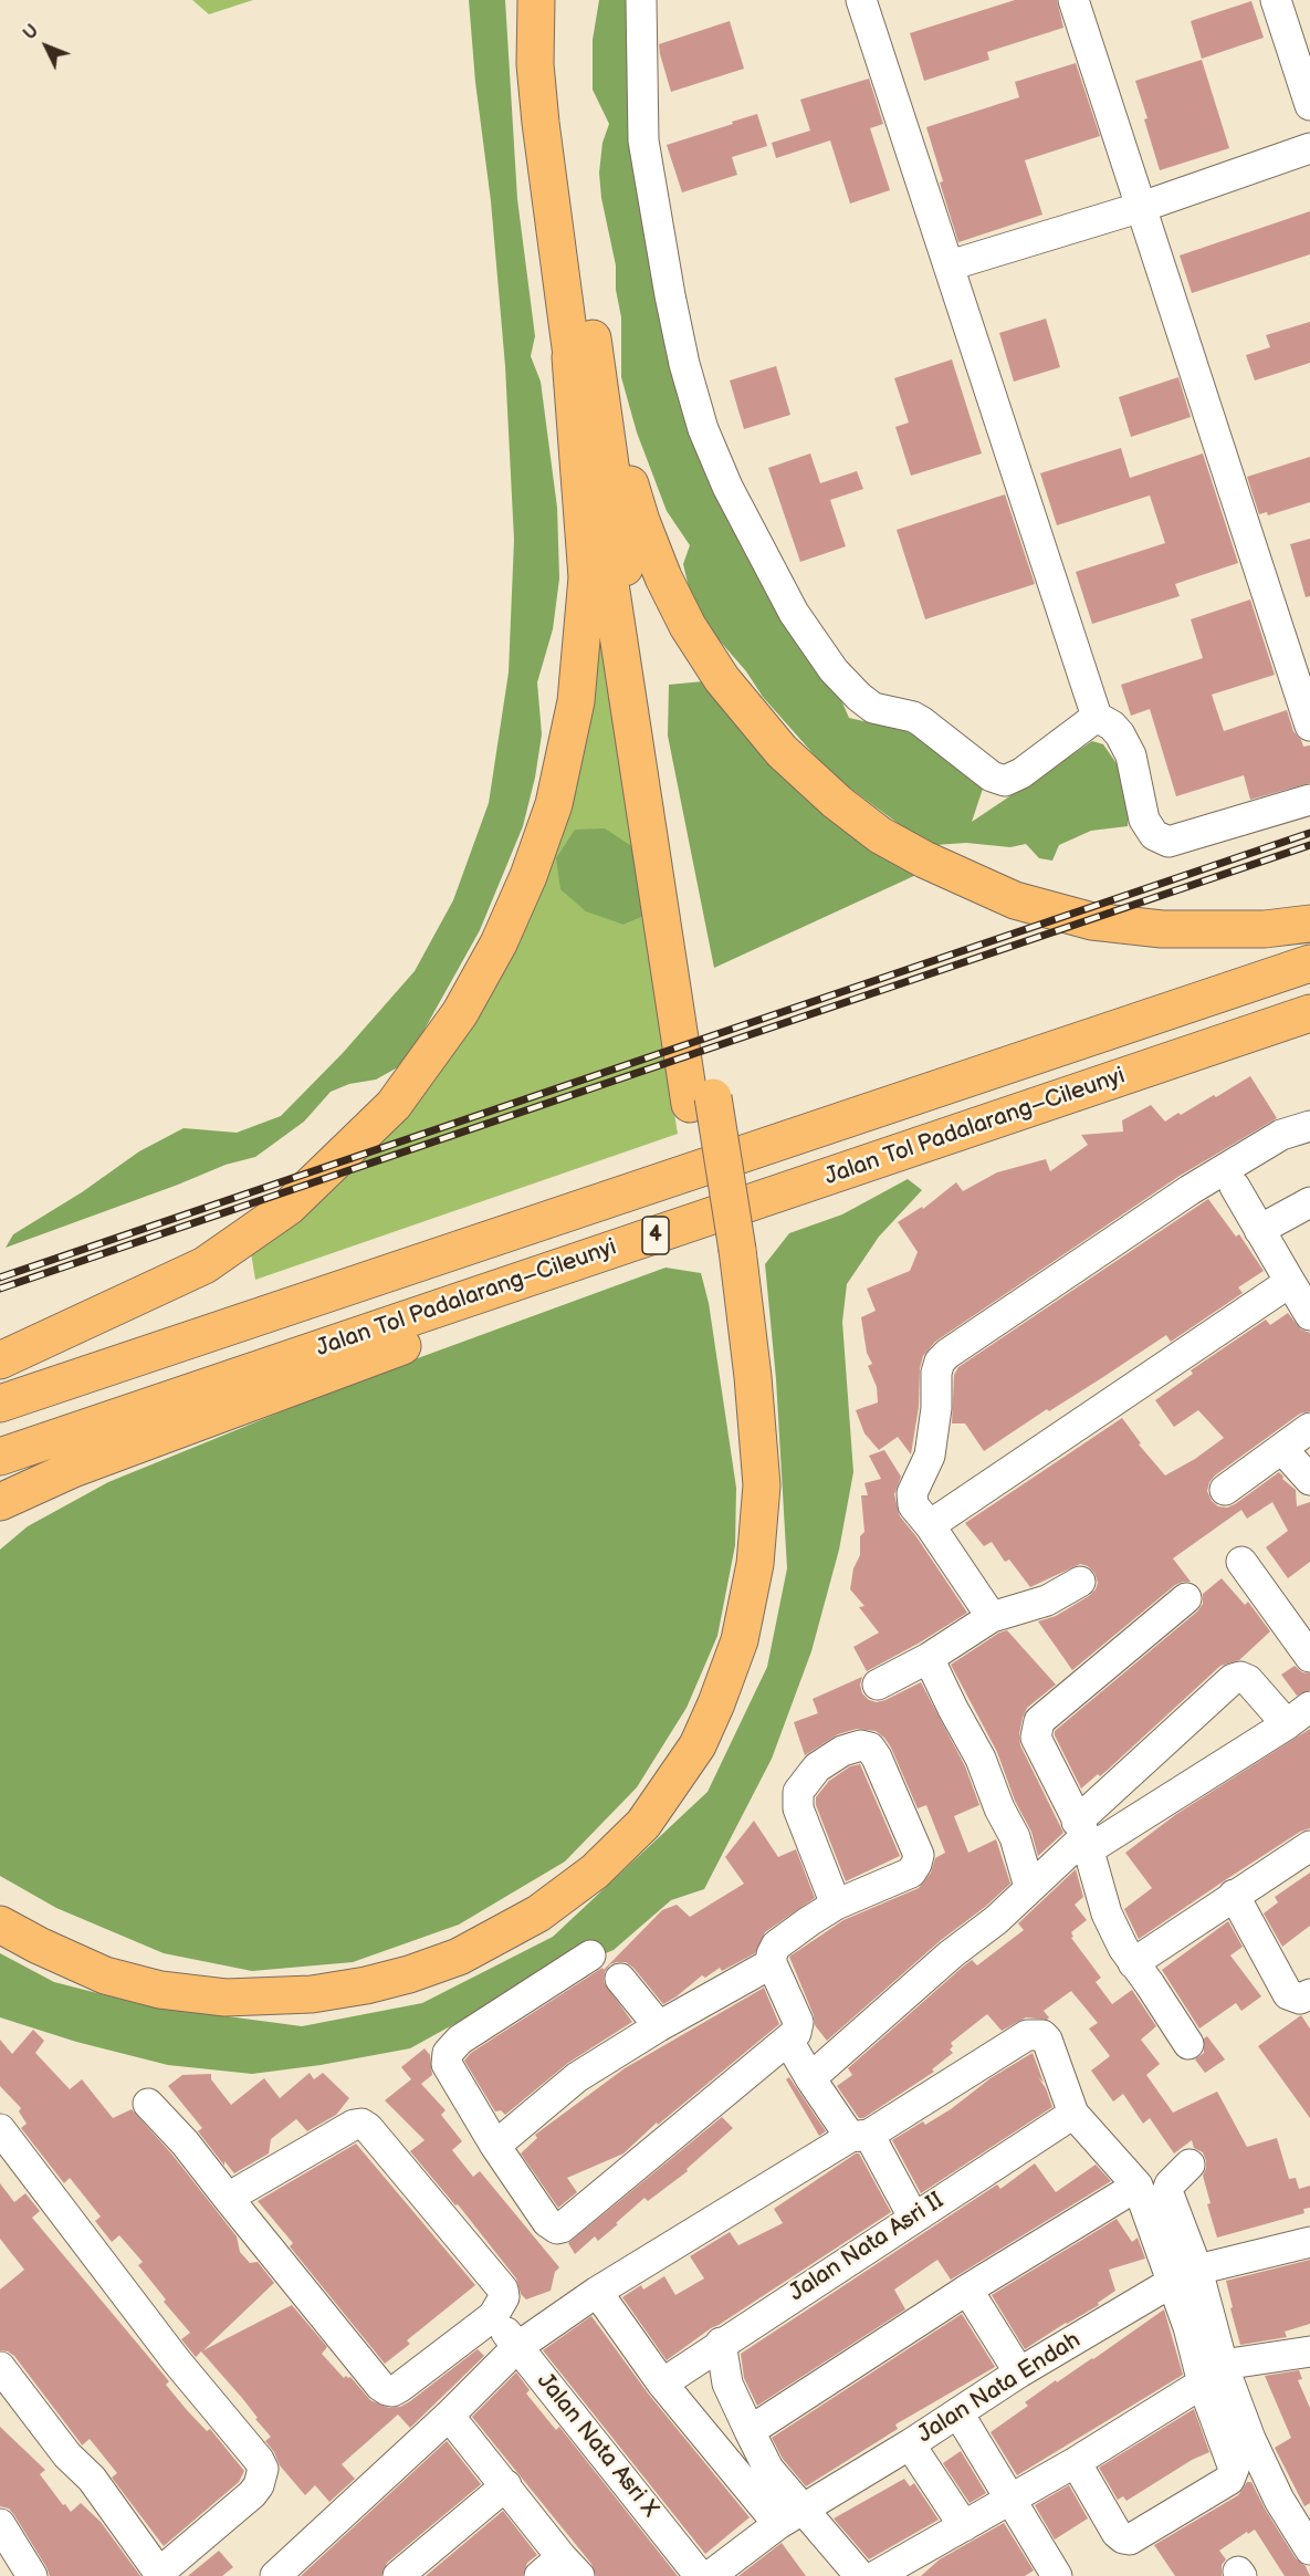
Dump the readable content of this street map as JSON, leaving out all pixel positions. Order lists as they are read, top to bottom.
{
  "streets": {
    "highway": ["Jalan Tol Padalarang–Cileunyi", "4"],
    "street": ["Jalan Nata Asri II", "Jalan Nata Endah", "Jalan Nata Asri X"]
  },
  "north": "top left"
}
